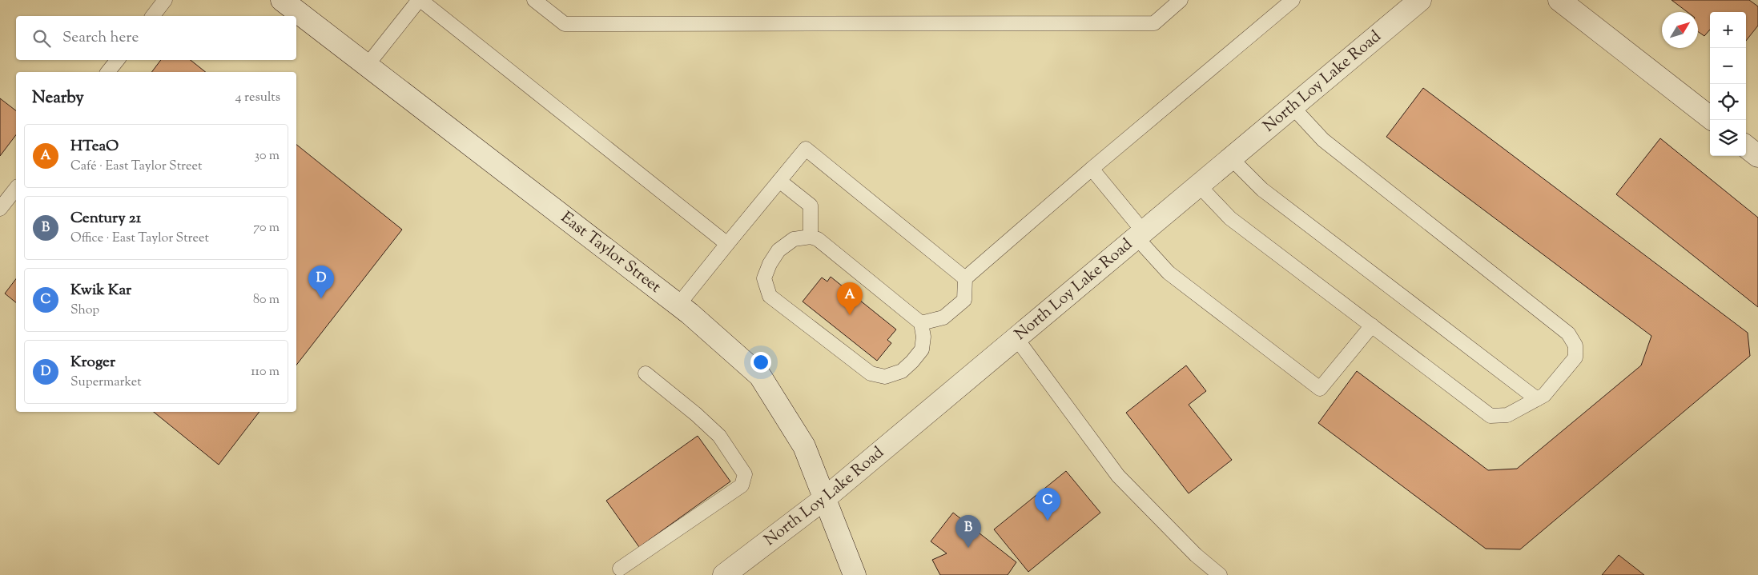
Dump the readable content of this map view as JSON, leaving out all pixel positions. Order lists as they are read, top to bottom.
{
  "streets": {
    "street": ["North Loy Lake Road", "East Taylor Street"]
  },
  "crossings": [
    ["North Loy Lake Road", "East Taylor Street"]
  ],
  "north": "top right",
  "page": {
    "map_buttons": ["+", "−"],
    "search": "Search here",
    "heading": ["Nearby", "4 results"],
    "list": [
      {
        "mark": "A",
        "name": "HTeaO",
        "note": "Café · East Taylor Street",
        "value": "30 m"
      },
      {
        "mark": "B",
        "name": "Century 21",
        "note": "Office · East Taylor Street",
        "value": "70 m"
      },
      {
        "mark": "C",
        "name": "Kwik Kar",
        "note": "Shop",
        "value": "80 m"
      },
      {
        "mark": "D",
        "name": "Kroger",
        "note": "Supermarket",
        "value": "110 m"
      }
    ],
    "pins": [
      "D",
      "A",
      "C",
      "B"
    ]
  }
}
